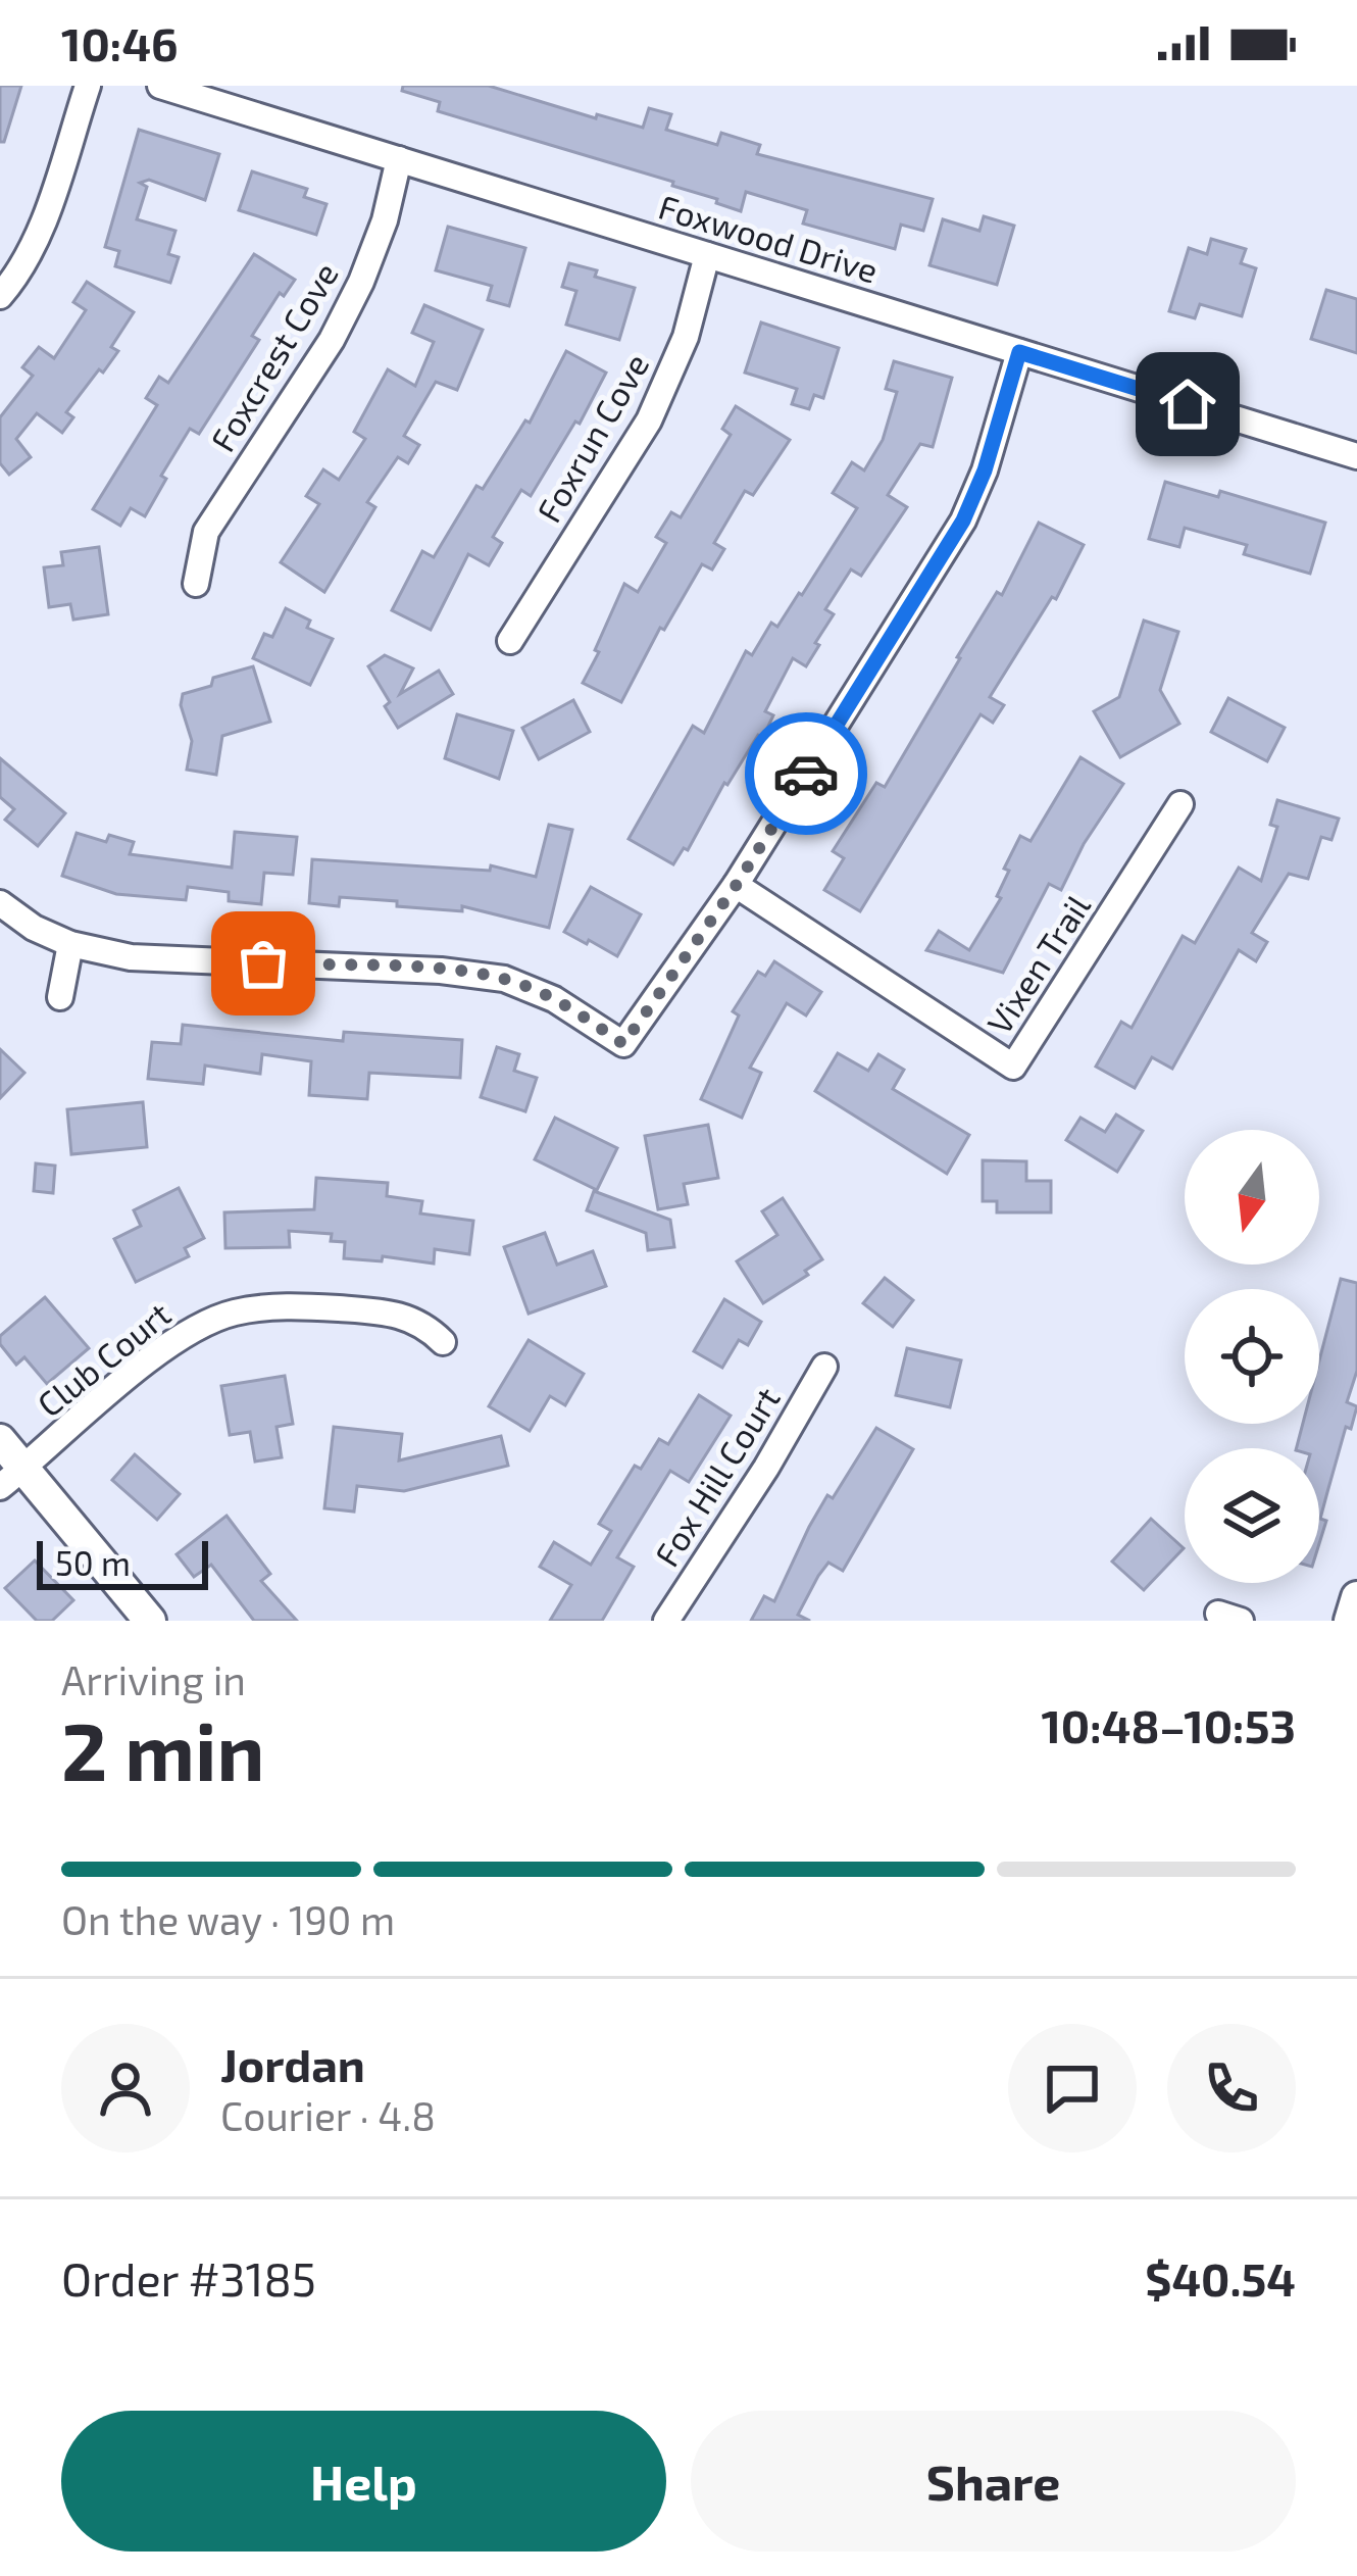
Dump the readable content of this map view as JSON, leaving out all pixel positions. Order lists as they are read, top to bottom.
{
  "streets": {
    "street": [
      "Foxwood Drive",
      "Foxcrest Cove",
      "Foxrun Cove",
      "Vixen Trail",
      "Club Court",
      "Fox Hill Court"
    ]
  },
  "crossings": [
    ["Foxwood Drive", "Foxcrest Cove"],
    ["Foxwood Drive", "Foxrun Cove"]
  ],
  "scale_bar": "50 m",
  "north": "bottom",
  "page": {
    "status": "10:46",
    "scale": "50 m",
    "heading": ["2 min", "Arriving in", "10:48–10:53"],
    "panel": [
      "Jordan",
      "Courier · 4.8",
      "Order #3185",
      "$40.54"
    ],
    "bar": "On the way · 190 m",
    "buttons": ["Help", "Share"]
  }
}
